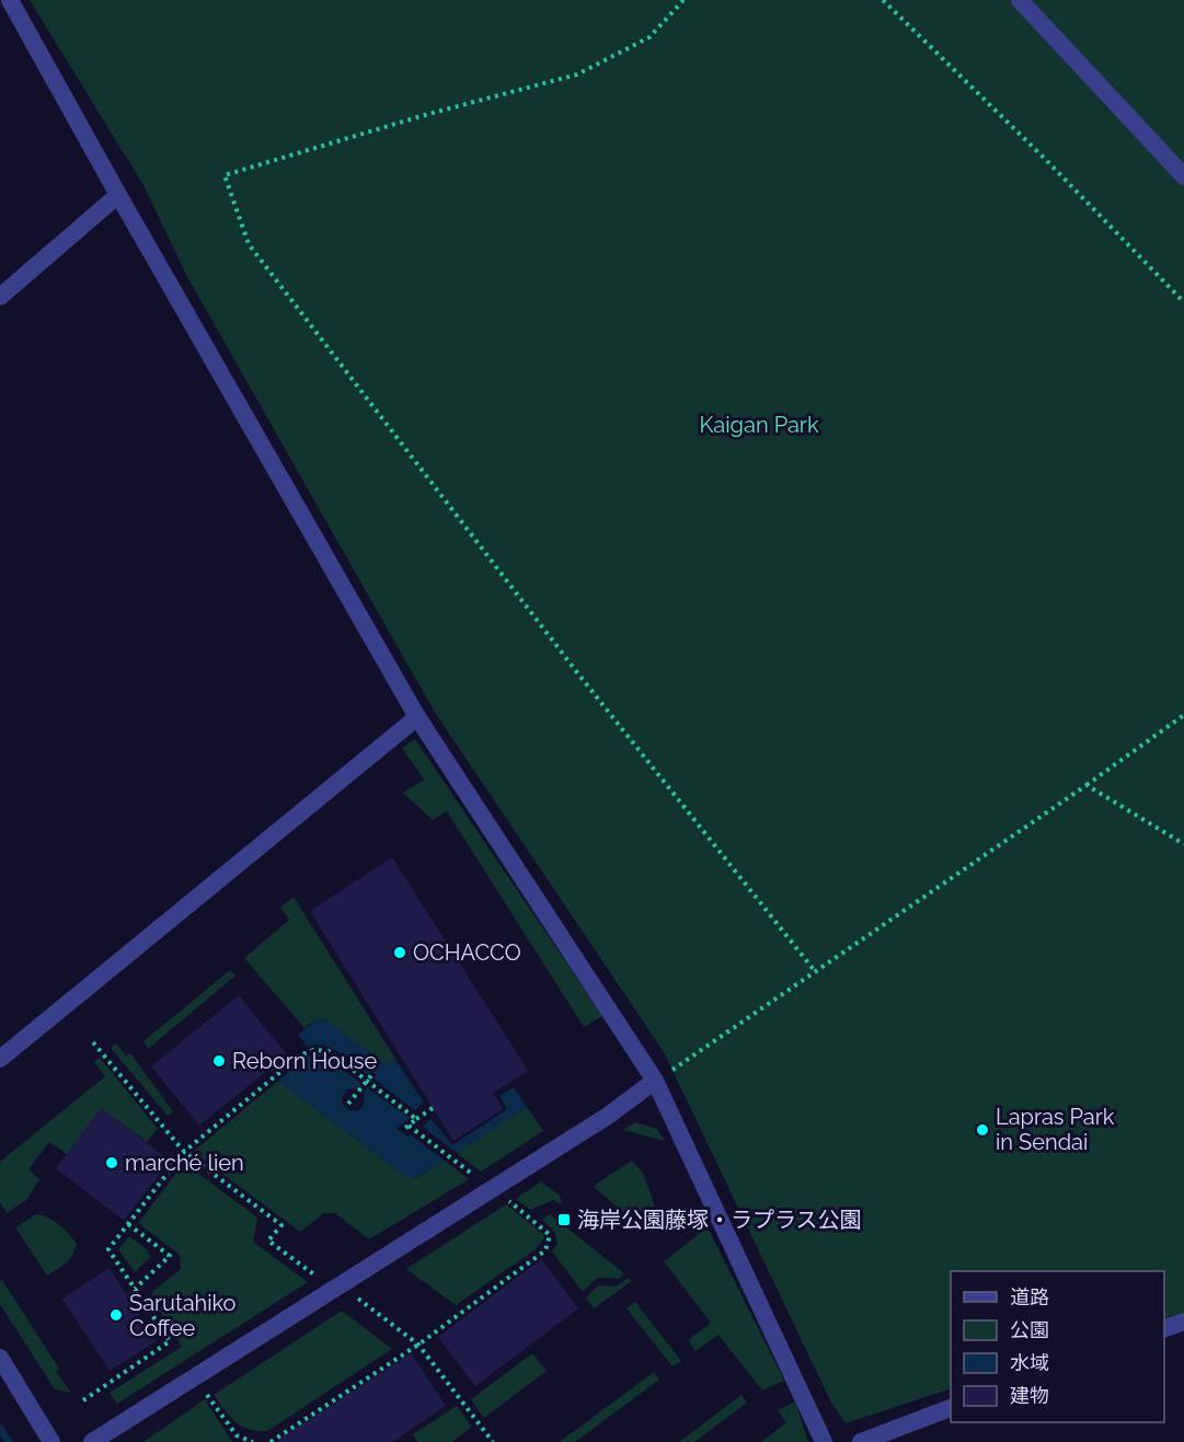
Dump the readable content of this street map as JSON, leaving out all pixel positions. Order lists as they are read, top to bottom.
{
  "parks": ["Kaigan Park"],
  "places": {
    "other": [
      "OCHACCO",
      "Reborn House",
      "Lapras Park in Sendai",
      "marché lien",
      "Sarutahiko Coffee"
    ],
    "transit": ["海岸公園藤塚・ラプラス公園"]
  },
  "legend": [
    "道路",
    "公園",
    "水域",
    "建物"
  ]
}
